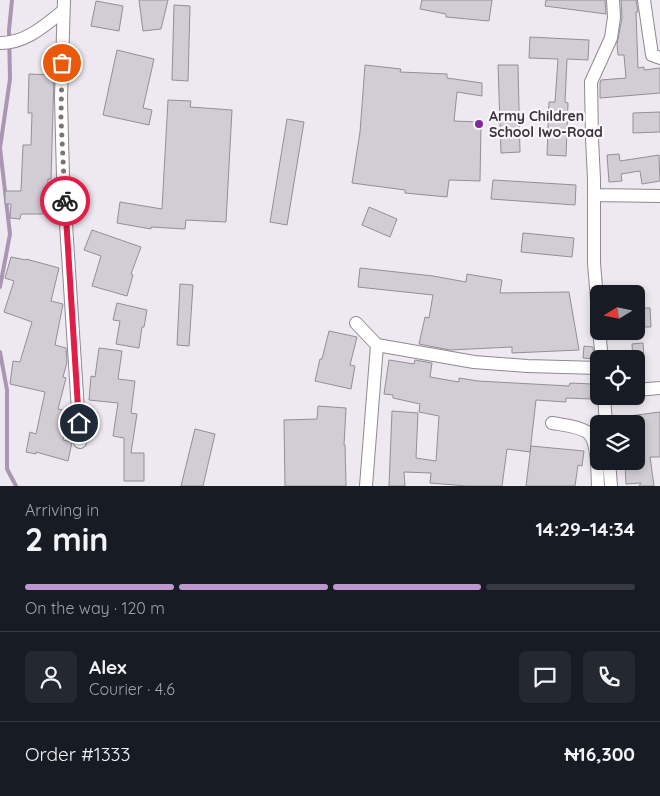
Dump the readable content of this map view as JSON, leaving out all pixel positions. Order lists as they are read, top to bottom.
{
  "places": ["Army Children School Iwo-Road"],
  "north": "left",
  "page": {
    "heading": ["2 min", "Arriving in", "14:29–14:34"],
    "panel": [
      "Alex",
      "Courier · 4.6",
      "Order #1333",
      "₦16,300"
    ],
    "bar": "On the way · 120 m"
  }
}
